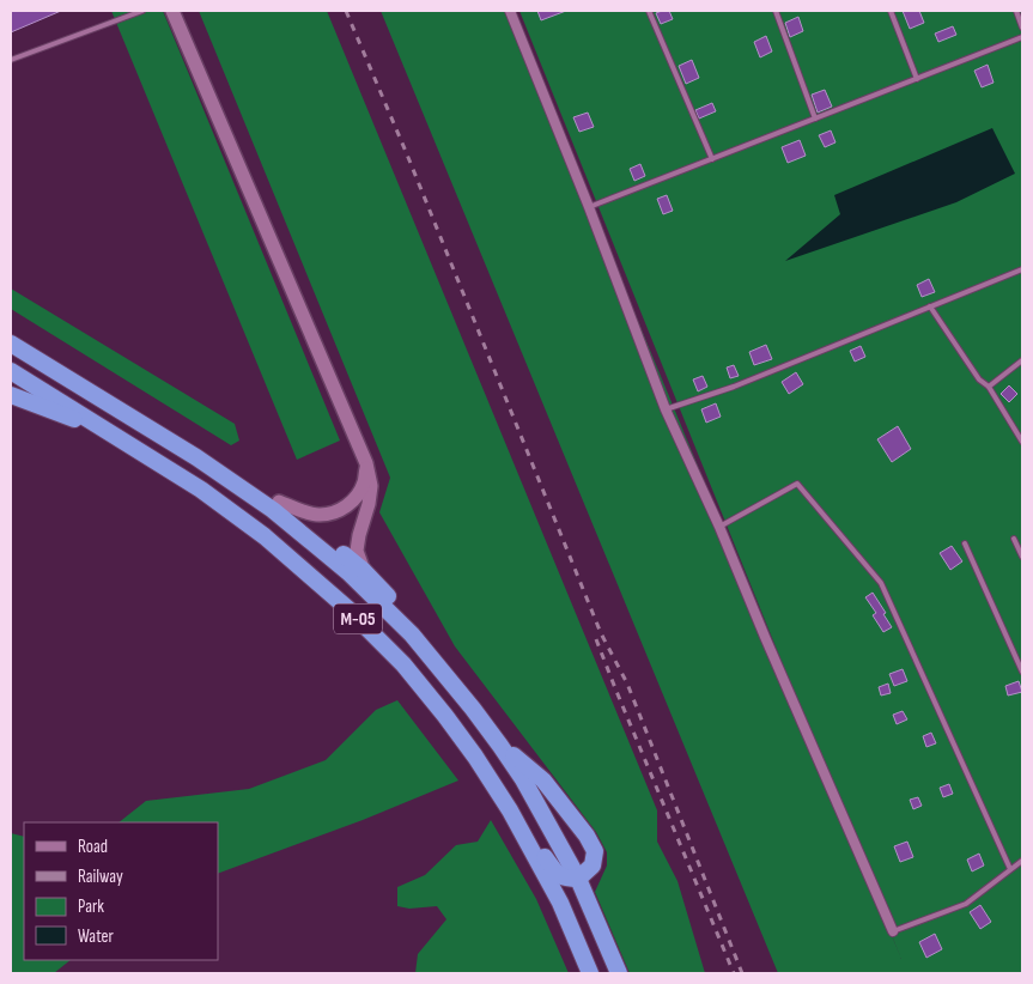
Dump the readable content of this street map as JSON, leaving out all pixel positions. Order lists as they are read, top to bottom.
{
  "streets": {
    "highway": ["М-05"]
  },
  "legend": [
    "Road",
    "Railway",
    "Park",
    "Water"
  ]
}
